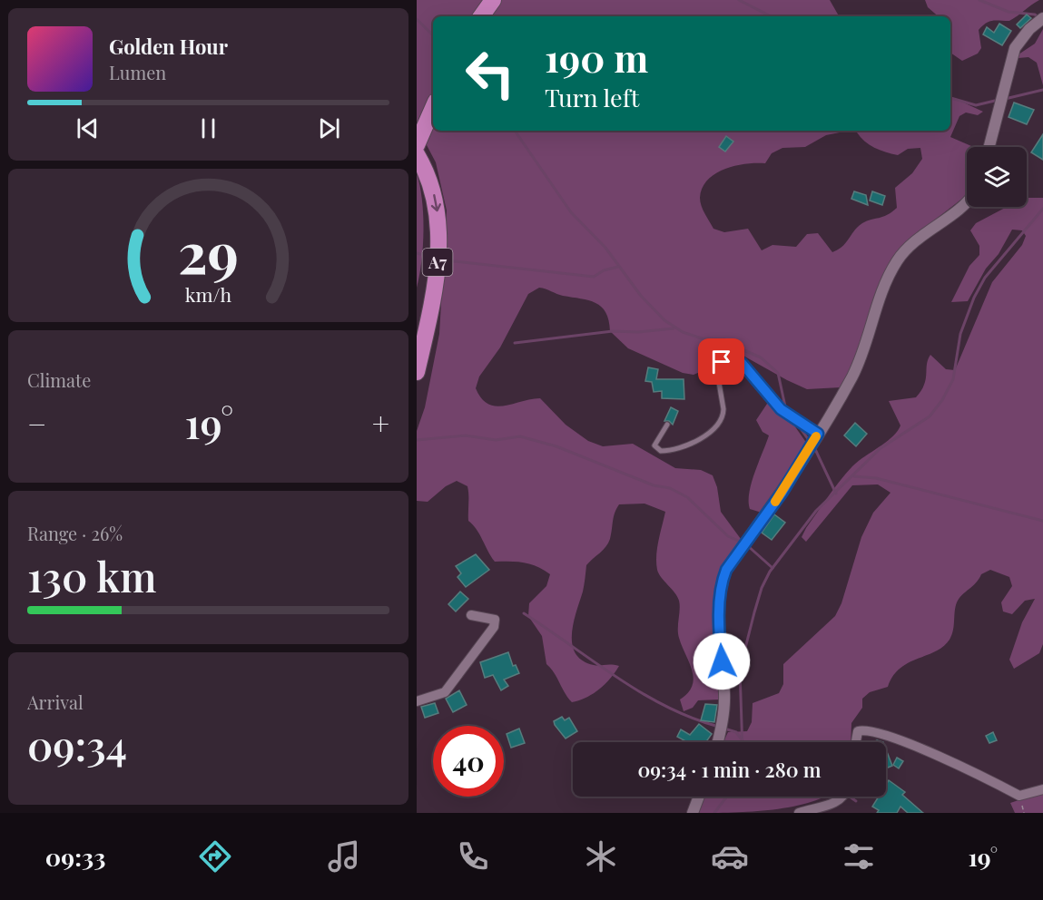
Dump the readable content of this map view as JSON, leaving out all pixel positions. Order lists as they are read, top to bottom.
{
  "streets": {
    "highway": ["A7"]
  },
  "page": {
    "turn": ["190 m", "Turn left"],
    "song": ["Golden Hour", "Lumen"],
    "tile": [
      "Climate",
      ["Range · 26%", "130 km"],
      ["Arrival", "09:34"]
    ],
    "heat": ["−", "19°", "+"],
    "limit": "40",
    "trip": "09:34 · 1 min · 280 m",
    "tabs": ["09:33", "19°"],
    "gauge": ["29", "km/h"]
  }
}
